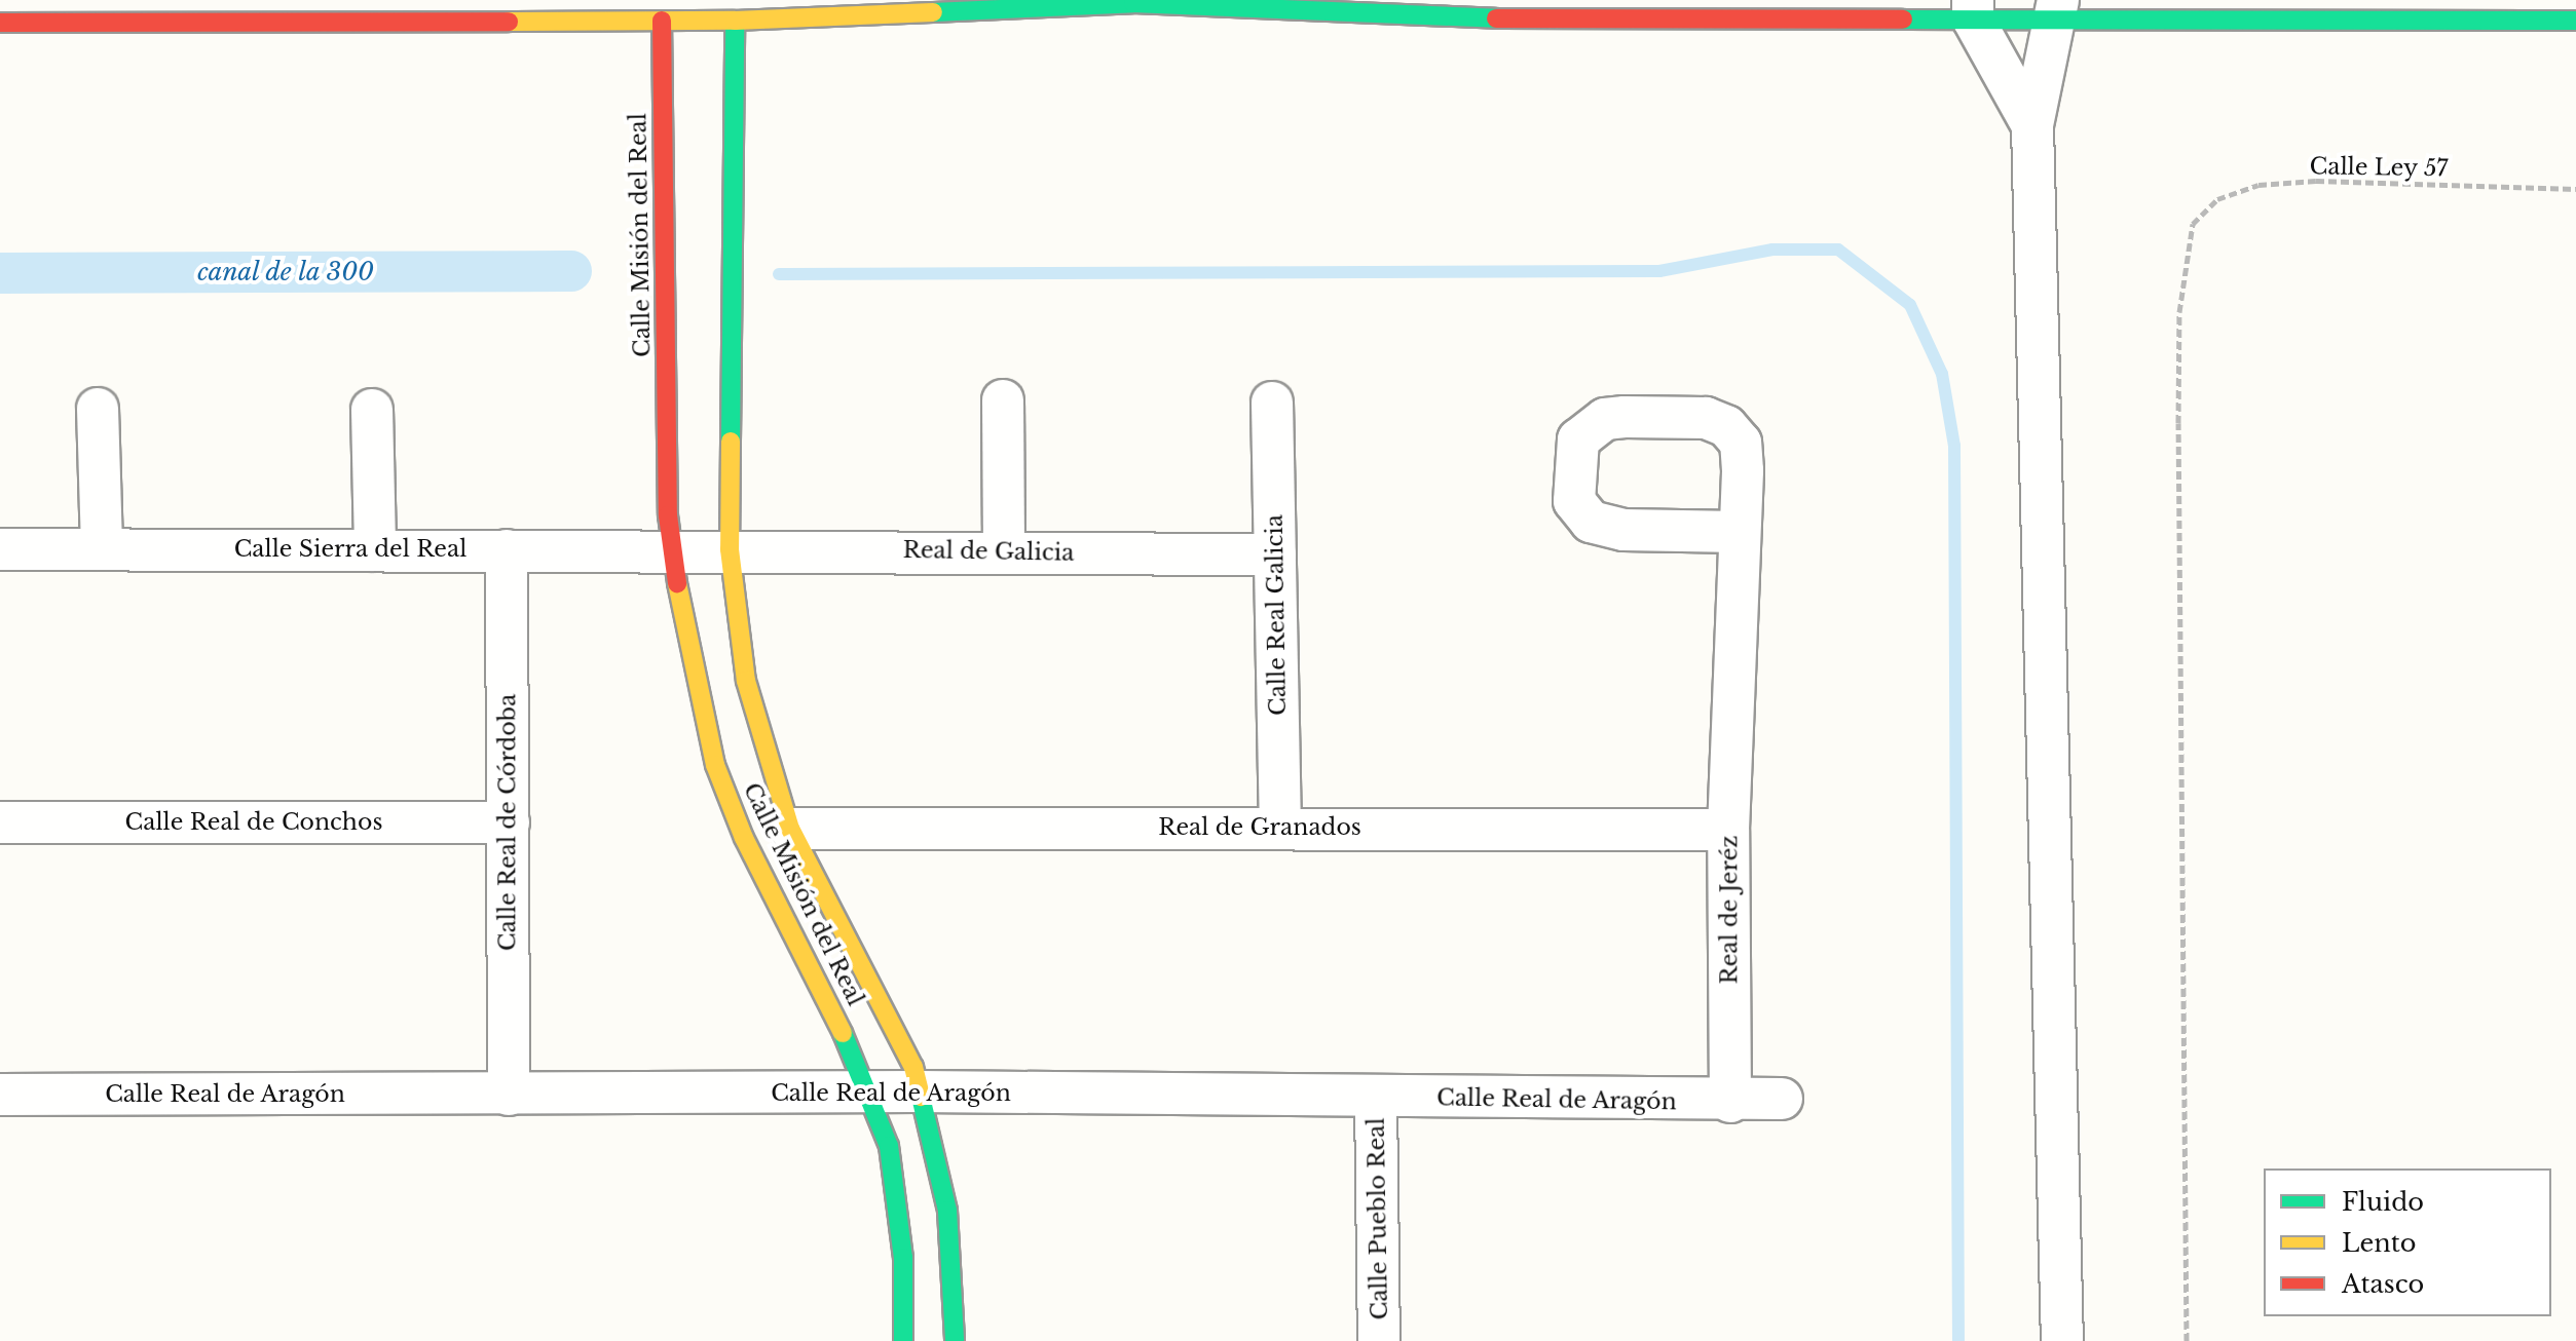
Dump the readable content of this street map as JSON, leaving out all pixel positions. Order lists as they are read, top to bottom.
{
  "streets": {
    "street": [
      "Calle Misión del Real",
      "Calle Sierra del Real",
      "Real de Galicia",
      "Calle Real Galicia",
      "Calle Real de Conchos",
      "Calle Real de Córdoba",
      "Real de Granados",
      "Real de Jeréz",
      "Calle Real de Aragón",
      "Calle Pueblo Real"
    ],
    "path": ["Calle Ley 57"]
  },
  "crossings": [
    ["Calle Misión del Real", "Calle Sierra del Real"],
    ["Calle Misión del Real", "Real de Galicia"],
    ["Calle Misión del Real", "Real de Granados"],
    ["Calle Misión del Real", "Calle Real de Aragón"],
    ["Calle Sierra del Real", "Real de Galicia"],
    ["Calle Sierra del Real", "Calle Real de Córdoba"],
    ["Real de Galicia", "Calle Real Galicia"],
    ["Calle Real Galicia", "Real de Granados"],
    ["Calle Real de Conchos", "Calle Real de Córdoba"],
    ["Calle Real de Córdoba", "Calle Real de Aragón"],
    ["Real de Granados", "Real de Jeréz"],
    ["Real de Jeréz", "Calle Real de Aragón"],
    ["Calle Real de Aragón", "Calle Pueblo Real"]
  ],
  "water": ["canal de la 300"],
  "legend": ["Fluido", "Lento", "Atasco"]
}
